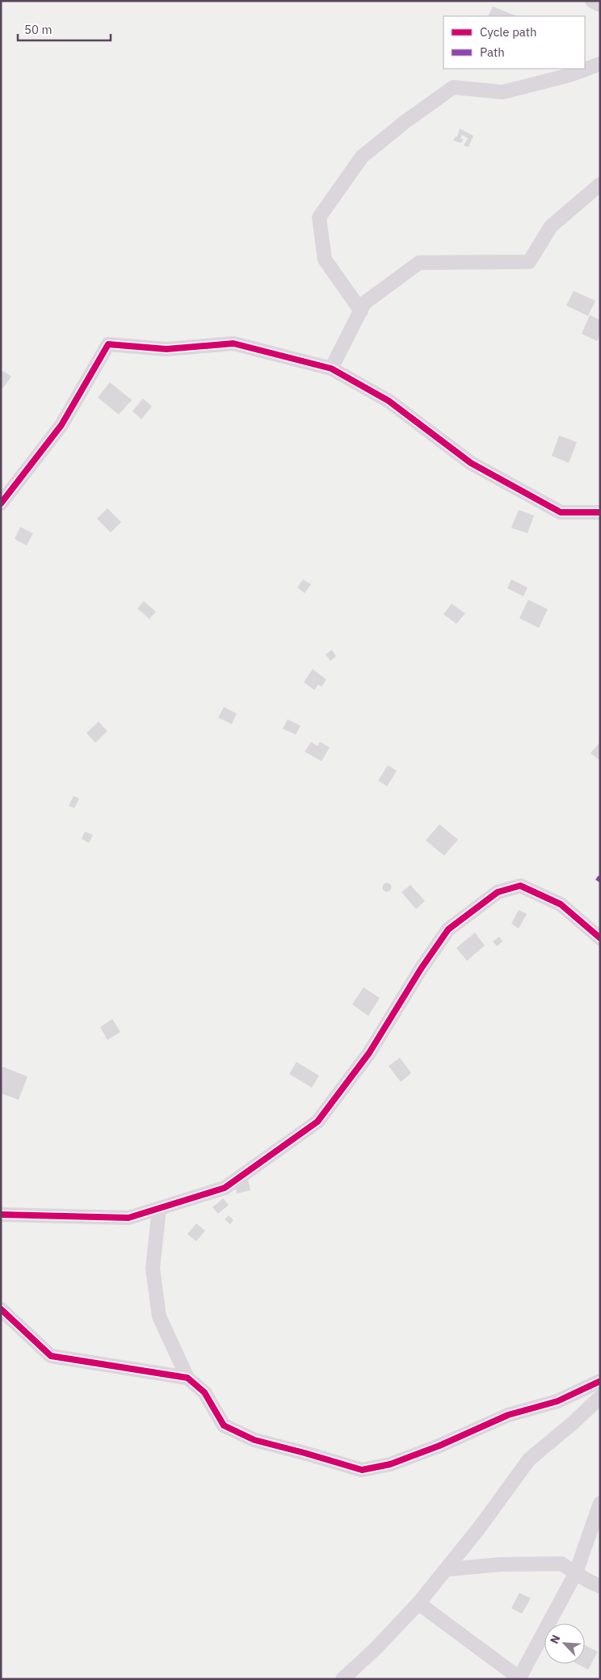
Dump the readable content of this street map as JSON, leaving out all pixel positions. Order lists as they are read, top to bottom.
{
  "legend": ["Cycle path", "Path"],
  "scale_bar": "50 m",
  "north": "top left"
}
